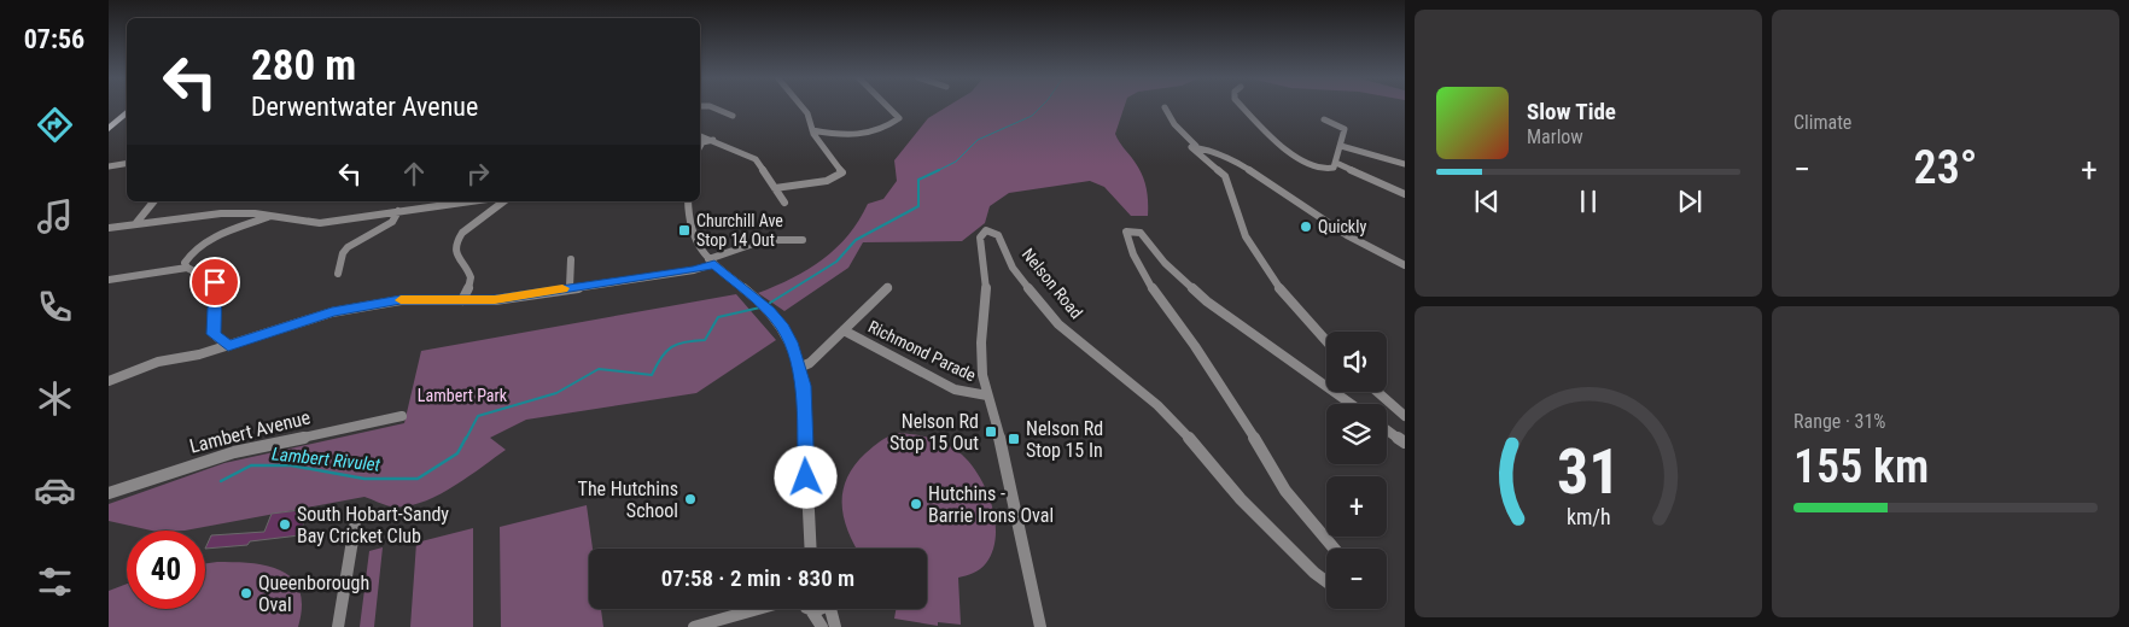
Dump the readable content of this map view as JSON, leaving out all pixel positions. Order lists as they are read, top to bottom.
{
  "streets": {
    "street": ["Nelson Road", "Richmond Parade", "Lambert Avenue"]
  },
  "crossings": [
    ["Nelson Road", "Richmond Parade"]
  ],
  "water": ["Lambert Rivulet"],
  "parks": ["Lambert Park"],
  "places": {
    "other": [
      "Quickly",
      "The Hutchins School",
      "Hutchins - Barrie Irons Oval",
      "South Hobart-Sandy Bay Cricket Club",
      "Queenborough Oval"
    ],
    "transit": ["Churchill Ave Stop 14 Out", "Nelson Rd Stop 15 Out", "Nelson Rd Stop 15 In"]
  },
  "page": {
    "tabs": "07:56",
    "tile": [
      "Climate",
      ["Range · 31%", "155 km"]
    ],
    "turn": ["280 m", "Derwentwater Avenue"],
    "song": ["Slow Tide", "Marlow"],
    "heat": ["−", "23°", "+"],
    "map_buttons": ["+", "−"],
    "limit": "40",
    "trip": "07:58 · 2 min · 830 m",
    "gauge": ["31", "km/h"]
  }
}
